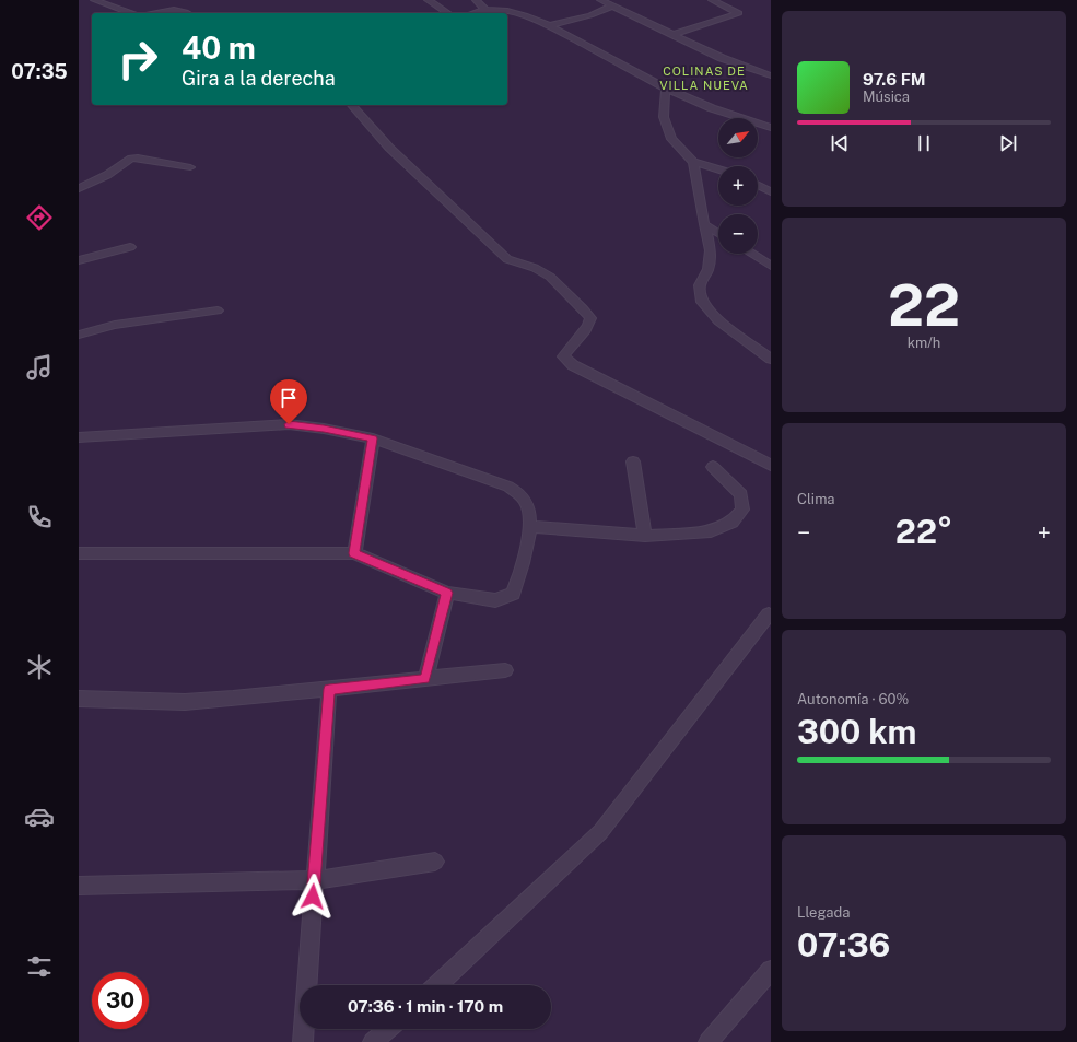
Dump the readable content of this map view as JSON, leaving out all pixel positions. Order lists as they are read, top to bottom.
{
  "districts": ["COLINAS DE VILLA NUEVA"],
  "north": "top right",
  "page": {
    "tabs": "07:35",
    "turn": ["40 m", "Gira a la derecha"],
    "song": ["97.6 FM", "Música"],
    "map_buttons": ["+", "−"],
    "tile": [
      ["22", "km/h"],
      "Clima",
      ["Autonomía · 60%", "300 km"],
      ["Llegada", "07:36"]
    ],
    "heat": ["−", "22°", "+"],
    "limit": "30",
    "trip": "07:36 · 1 min · 170 m"
  }
}
